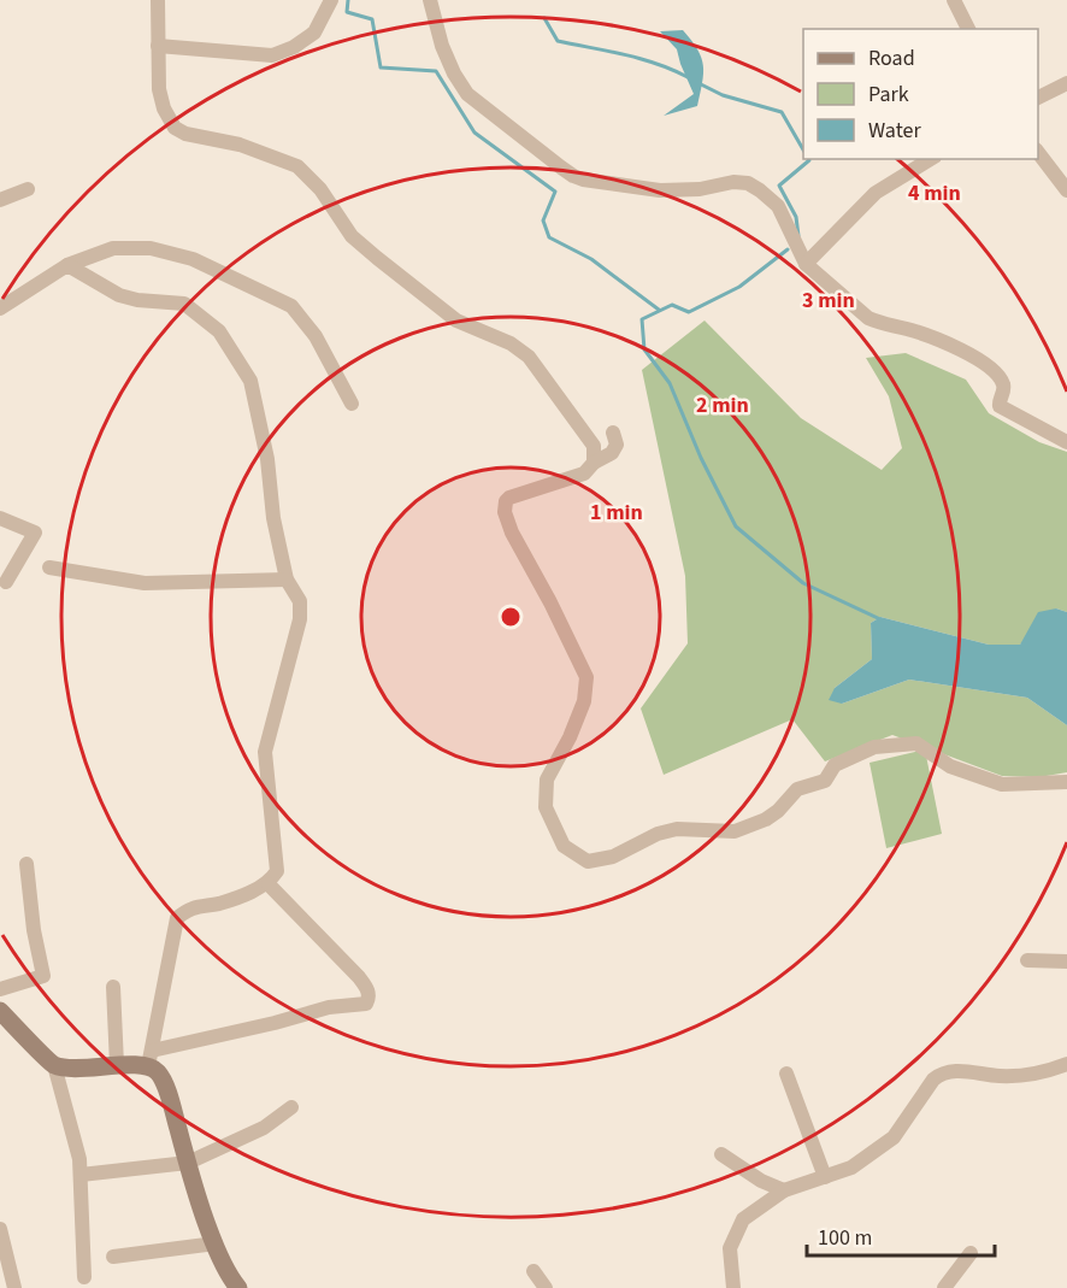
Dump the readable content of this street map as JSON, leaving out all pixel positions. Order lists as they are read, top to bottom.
{
  "legend": ["Road", "Park", "Water"],
  "scale_bar": "100 m",
  "rings": [
    "4 min",
    "3 min",
    "2 min",
    "1 min"
  ]
}
